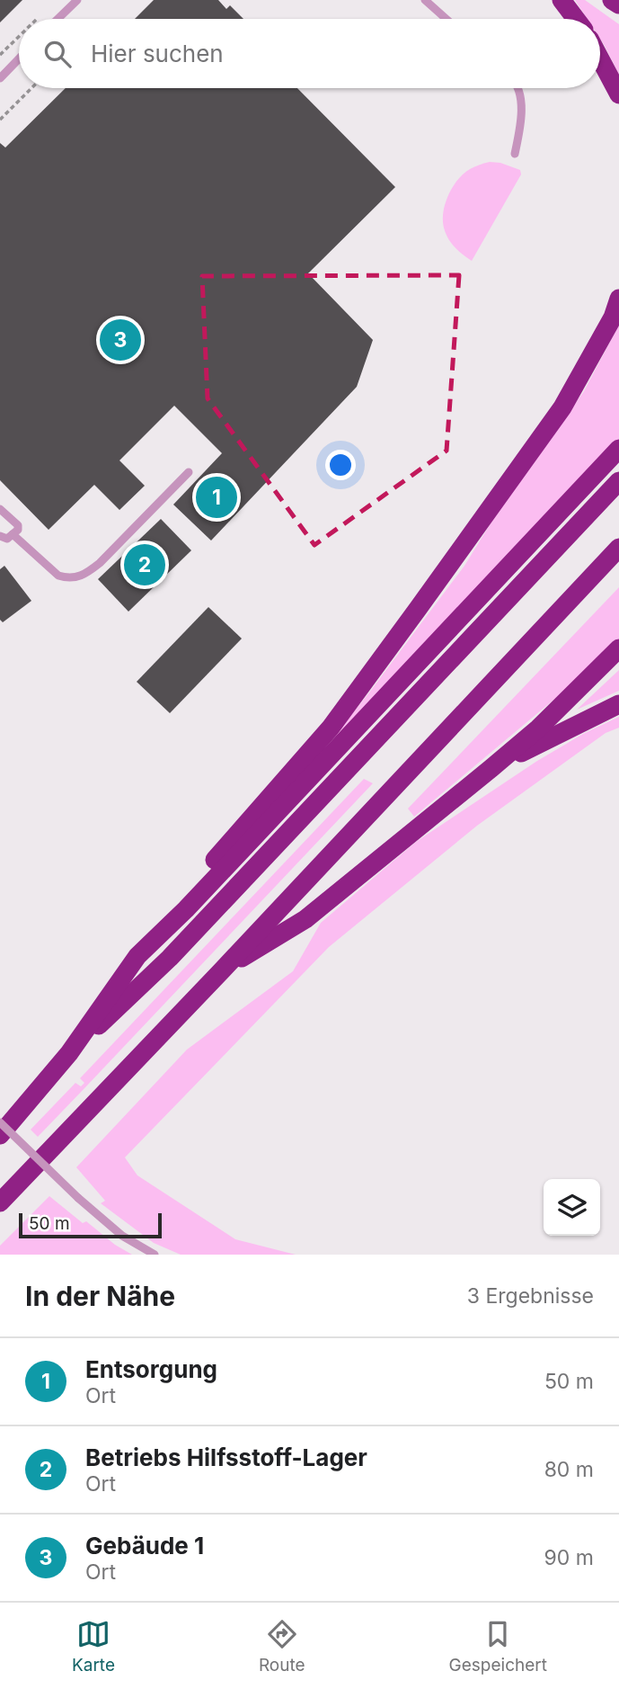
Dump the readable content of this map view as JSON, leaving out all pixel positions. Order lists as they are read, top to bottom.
{
  "scale_bar": "50 m",
  "page": {
    "search": "Hier suchen",
    "pins": ["3", "1", "2"],
    "scale": "50 m",
    "heading": ["In der Nähe", "3 Ergebnisse"],
    "list": [
      {
        "mark": "1",
        "name": "Entsorgung",
        "note": "Ort",
        "value": "50 m"
      },
      {
        "mark": "2",
        "name": "Betriebs Hilfsstoff-Lager",
        "note": "Ort",
        "value": "80 m"
      },
      {
        "mark": "3",
        "name": "Gebäude 1",
        "note": "Ort",
        "value": "90 m"
      }
    ],
    "nav": ["Karte", "Route", "Gespeichert"]
  }
}
